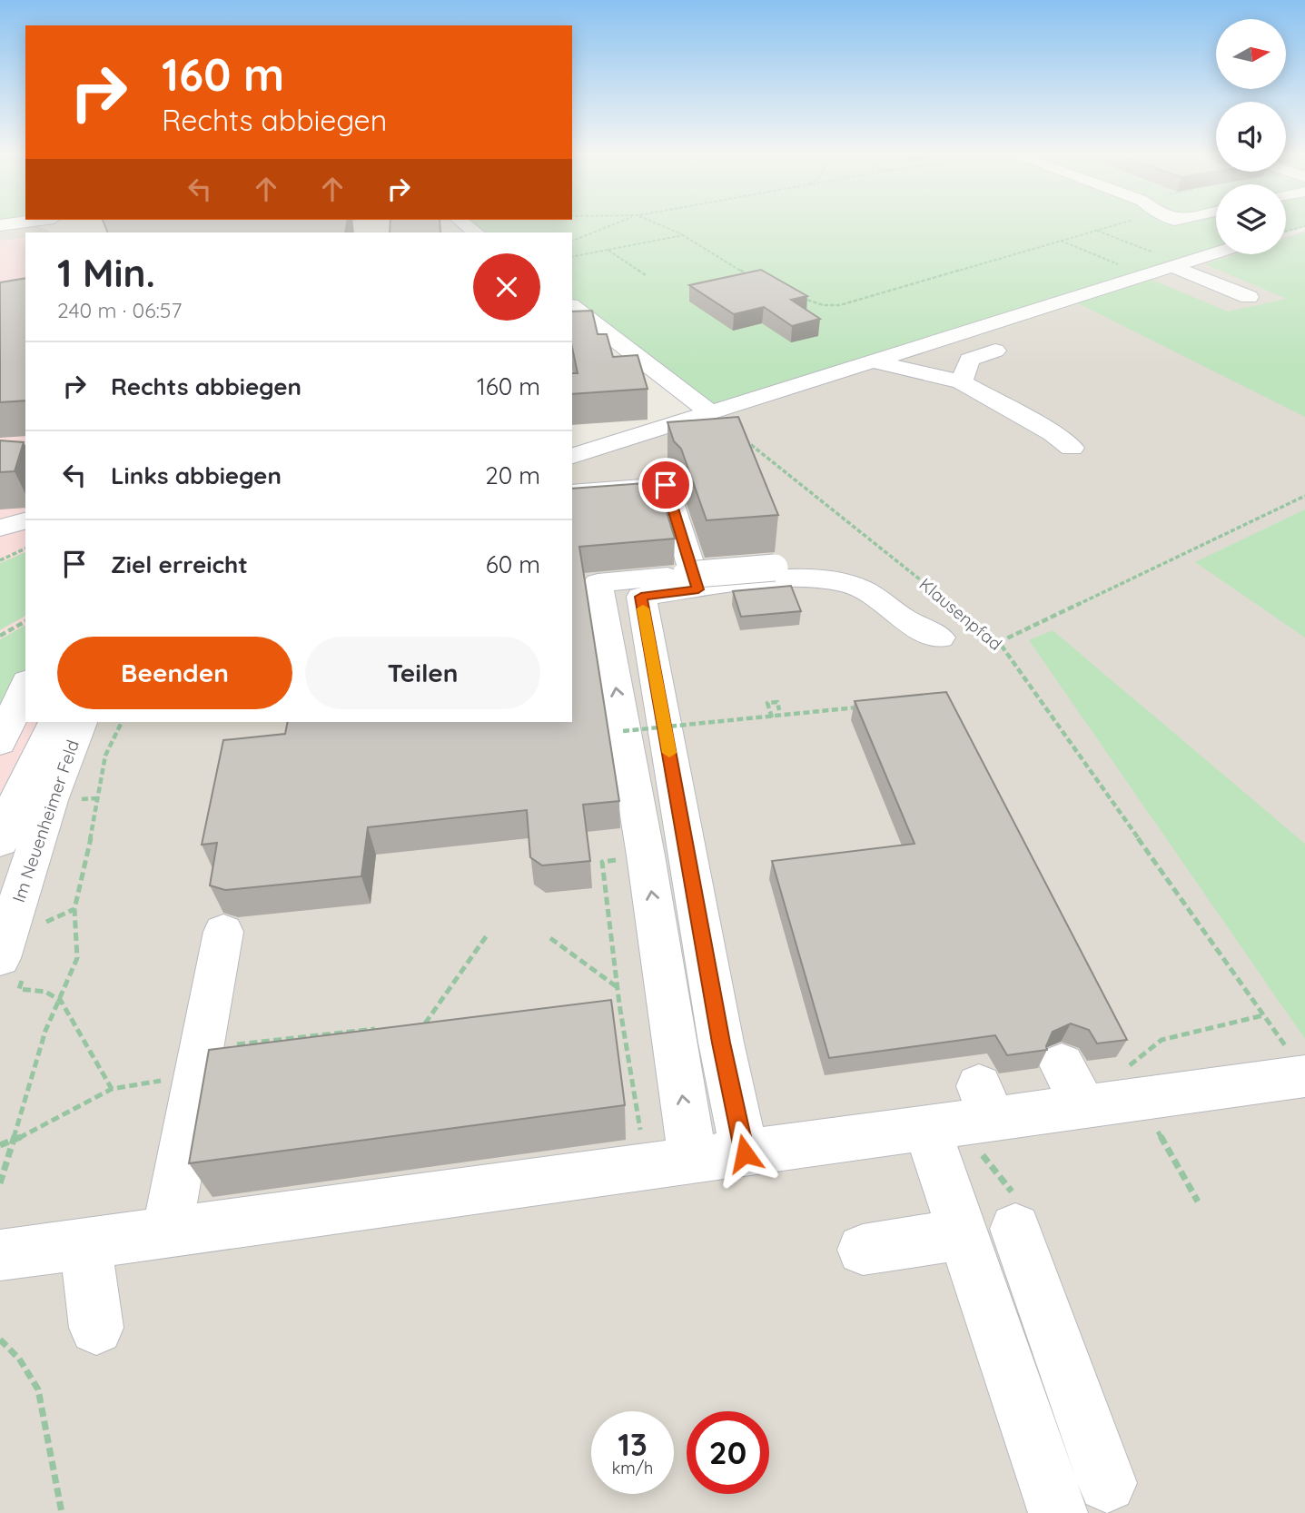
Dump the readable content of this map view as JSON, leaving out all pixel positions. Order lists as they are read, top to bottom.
{
  "streets": {
    "street": ["Im Neuenheimer Feld"],
    "path": ["Klausenpfad"]
  },
  "north": "right",
  "page": {
    "turn": ["160 m", "Rechts abbiegen"],
    "heading": ["1 Min.", "240 m · 06:57"],
    "list": [
      {
        "name": "Rechts abbiegen",
        "value": "160 m"
      },
      {
        "name": "Links abbiegen",
        "value": "20 m"
      },
      {
        "name": "Ziel erreicht",
        "value": "60 m"
      }
    ],
    "buttons": ["Beenden", "Teilen"],
    "speed": "13 km/h",
    "limit": "20"
  }
}
